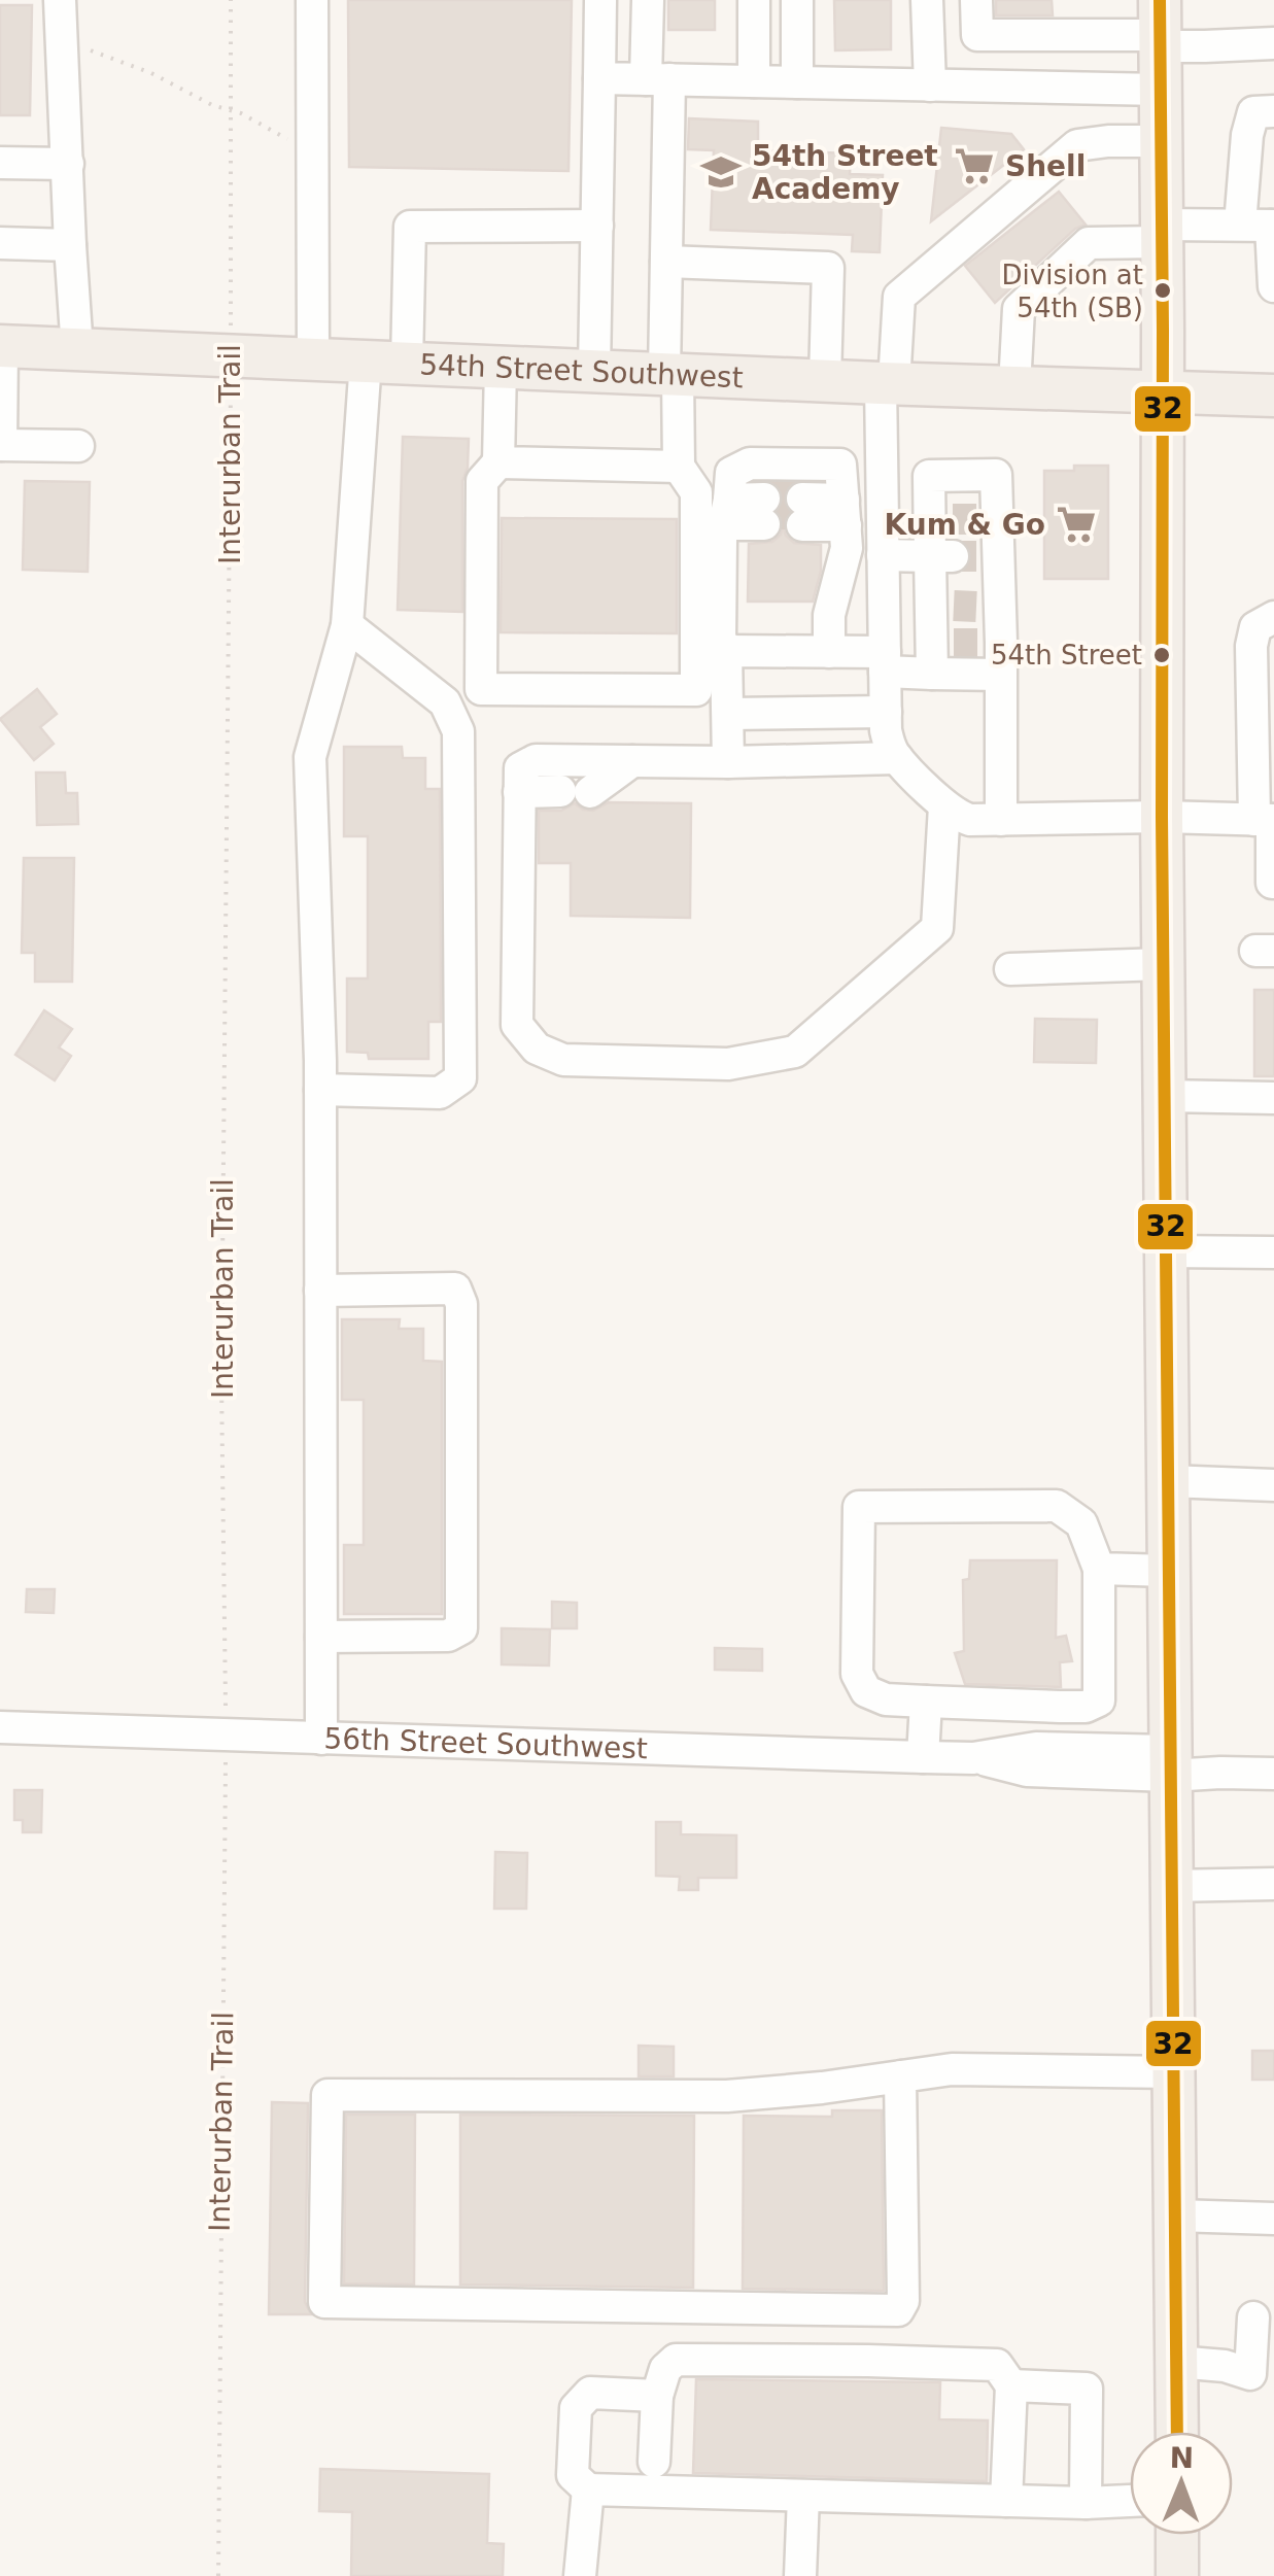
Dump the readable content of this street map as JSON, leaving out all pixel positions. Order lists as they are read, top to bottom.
{
  "streets": {
    "main road": ["54th Street Southwest"],
    "street": ["56th Street Southwest"],
    "path": ["Interurban Trail"]
  },
  "crossings": [
    ["54th Street Southwest", "Interurban Trail"],
    ["Interurban Trail", "56th Street Southwest"]
  ],
  "places": {
    "supermarket": ["Shell", "Kum & Go"],
    "school or university": ["54th Street Academy"],
    "other": ["Division at 54th (SB)", "54th Street"]
  },
  "lines": ["transit line 32"],
  "north": "top"
}
